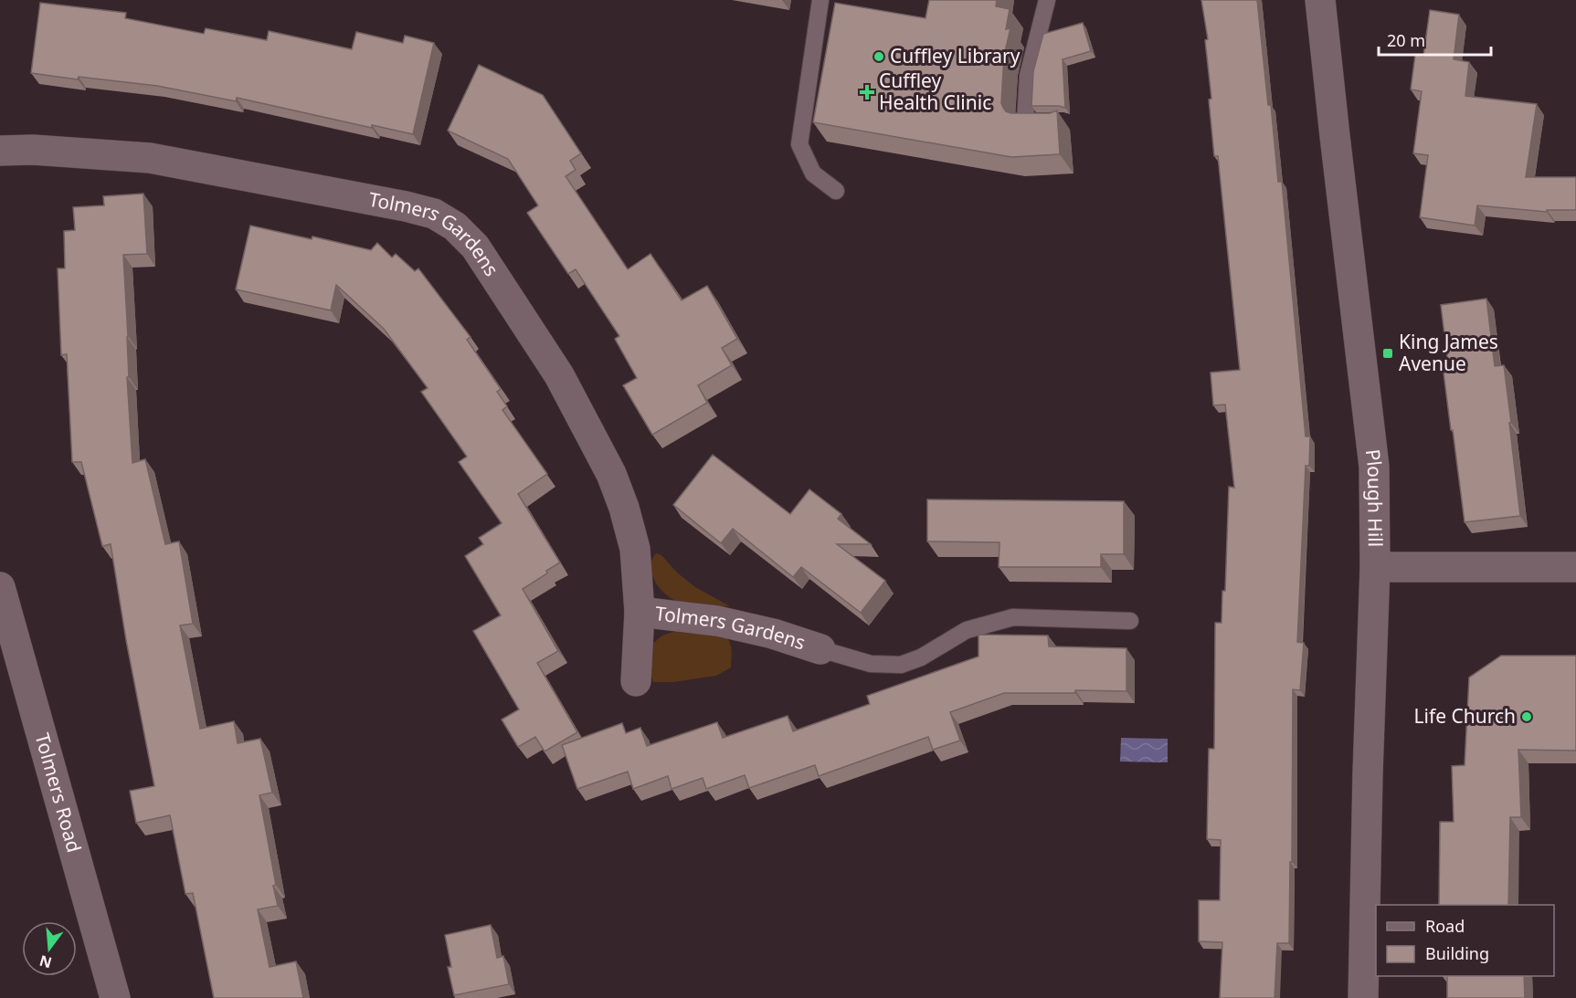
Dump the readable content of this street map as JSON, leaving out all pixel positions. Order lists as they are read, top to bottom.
{
  "streets": {
    "street": ["Tolmers Gardens", "Plough Hill", "Tolmers Road"]
  },
  "places": {
    "other": ["Cuffley Library", "Life Church"],
    "health": ["Cuffley Health Clinic"],
    "transit": ["King James Avenue"]
  },
  "legend": ["Road", "Building"],
  "scale_bar": "20 m",
  "north": "bottom"
}
